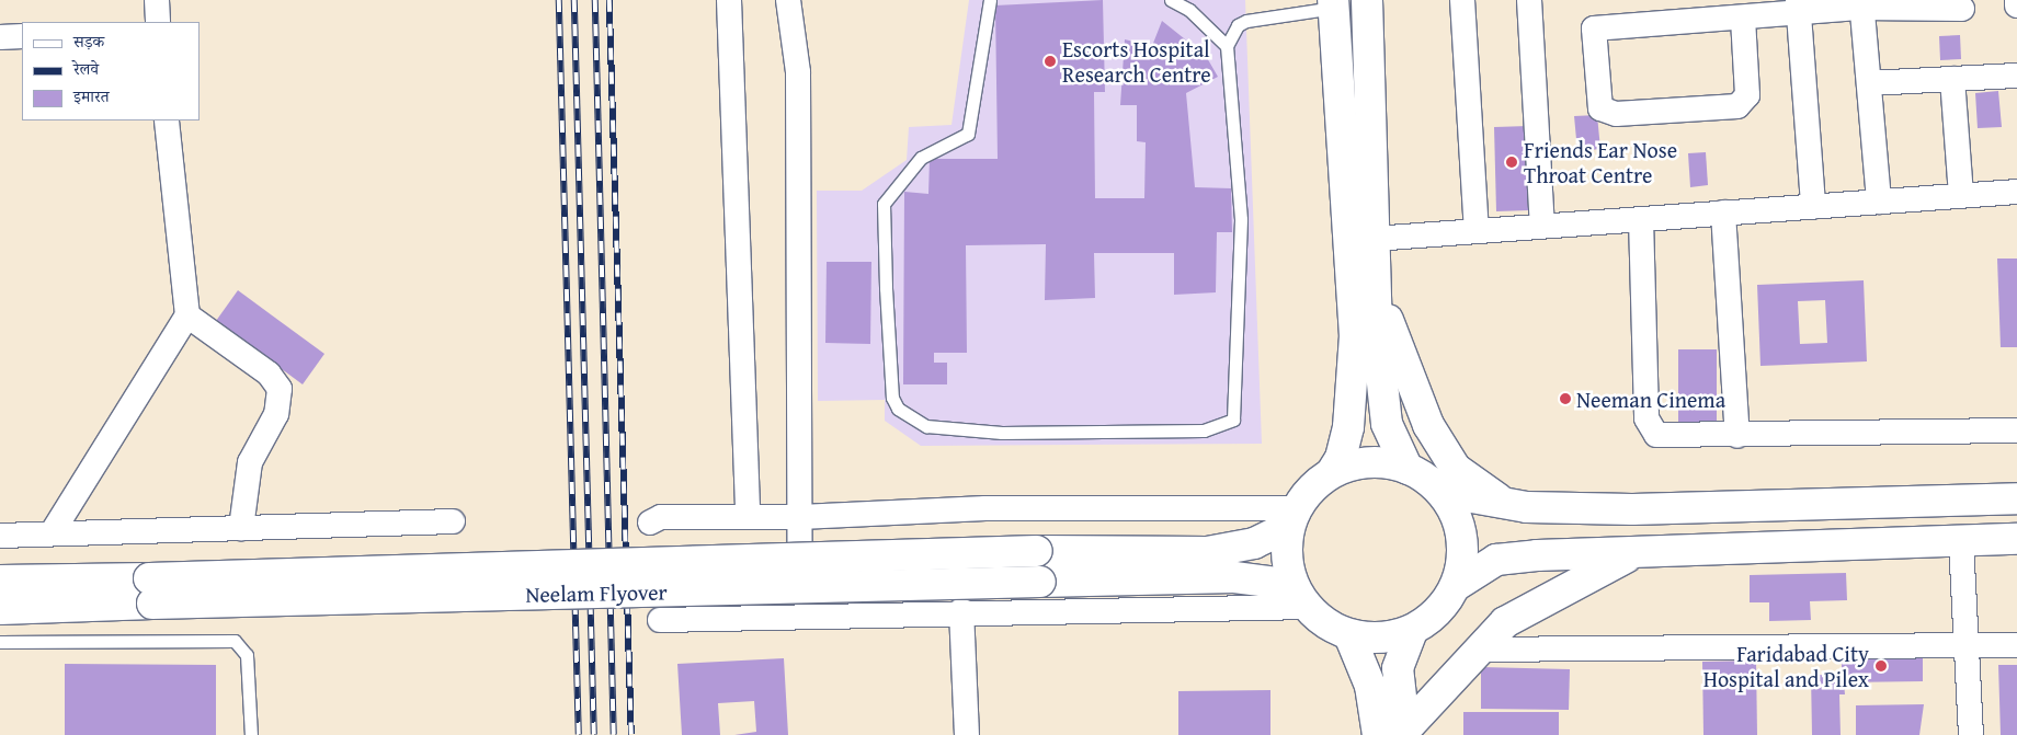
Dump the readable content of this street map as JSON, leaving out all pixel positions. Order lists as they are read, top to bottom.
{
  "streets": {
    "street": ["Neelam Flyover"]
  },
  "places": [
    "Escorts Hospital Research Centre",
    "Friends Ear Nose Throat Centre",
    "Neeman Cinema",
    "Faridabad City Hospital and Pilex"
  ],
  "legend": ["सड़क", "रेलवे", "इमारत"]
}
